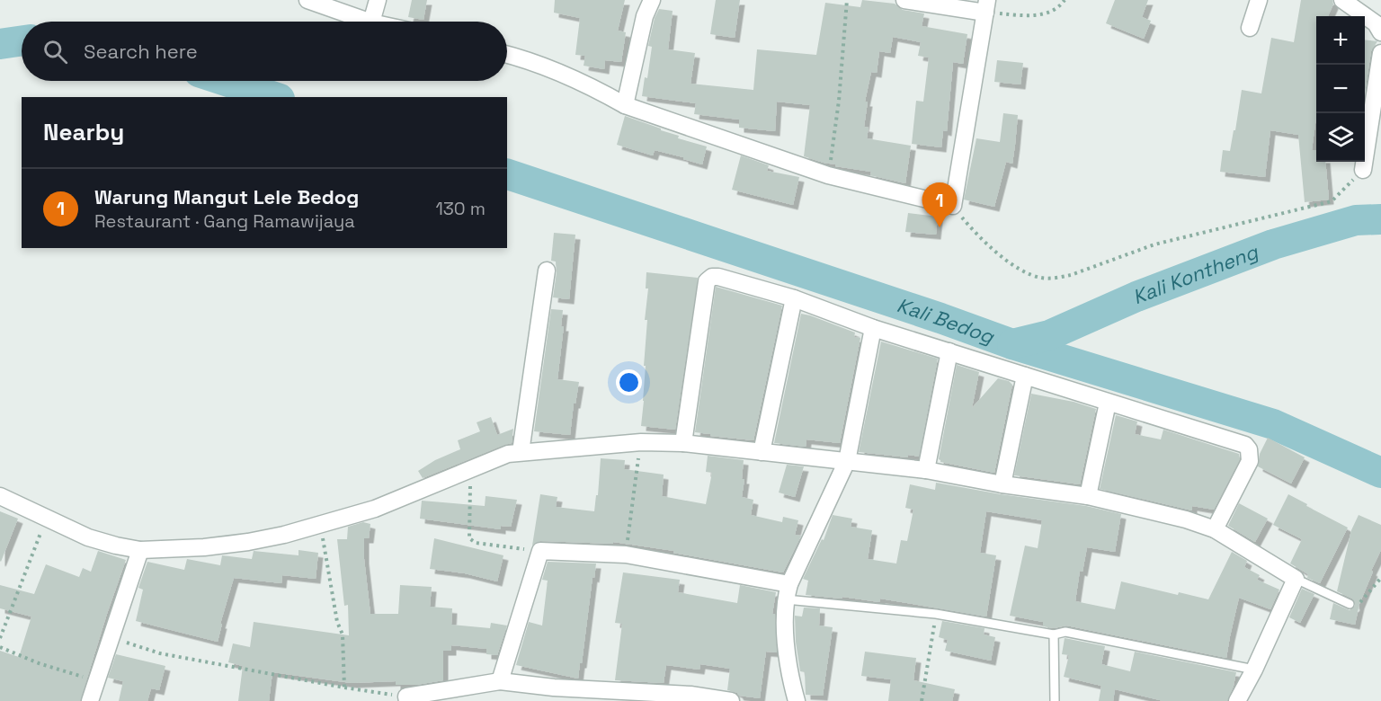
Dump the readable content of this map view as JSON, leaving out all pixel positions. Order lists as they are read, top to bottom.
{
  "water": ["Kali Kontheng", "Kali Bedog"],
  "page": {
    "map_buttons": ["+", "−"],
    "search": "Search here",
    "heading": "Nearby",
    "list": [
      {
        "mark": "1",
        "name": "Warung Mangut Lele Bedog",
        "note": "Restaurant · Gang Ramawijaya",
        "value": "130 m"
      }
    ],
    "pins": "1"
  }
}
